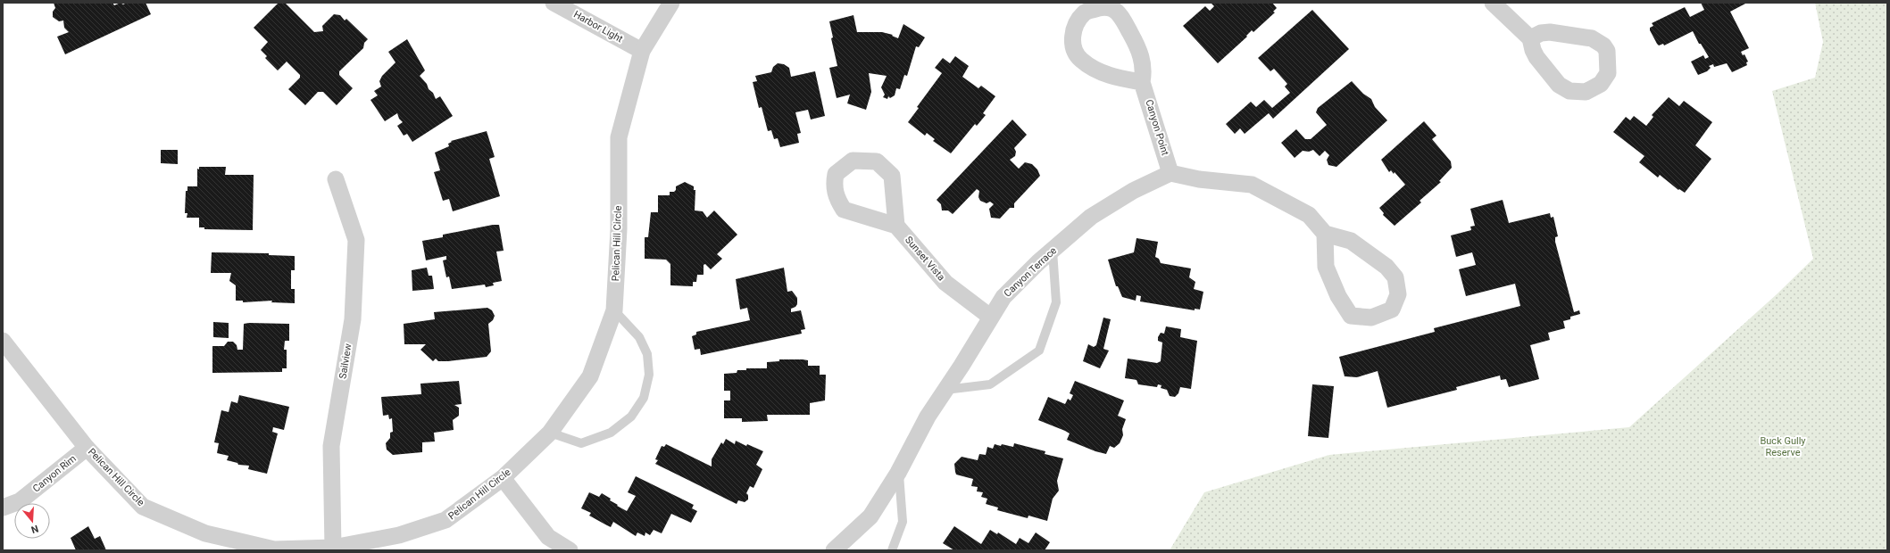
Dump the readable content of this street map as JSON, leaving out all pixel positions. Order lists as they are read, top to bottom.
{
  "streets": {
    "street": [
      "Harbor Light",
      "Canyon Point",
      "Pelican Hill Circle",
      "Sunset Vista",
      "Canyon Terrace",
      "Sailview",
      "Canyon Rim"
    ]
  },
  "crossings": [
    ["Harbor Light", "Pelican Hill Circle"],
    ["Canyon Point", "Canyon Terrace"],
    ["Pelican Hill Circle", "Sailview"],
    ["Pelican Hill Circle", "Canyon Rim"],
    ["Sunset Vista", "Canyon Terrace"]
  ],
  "parks": ["Buck Gully Reserve"],
  "north": "bottom"
}
